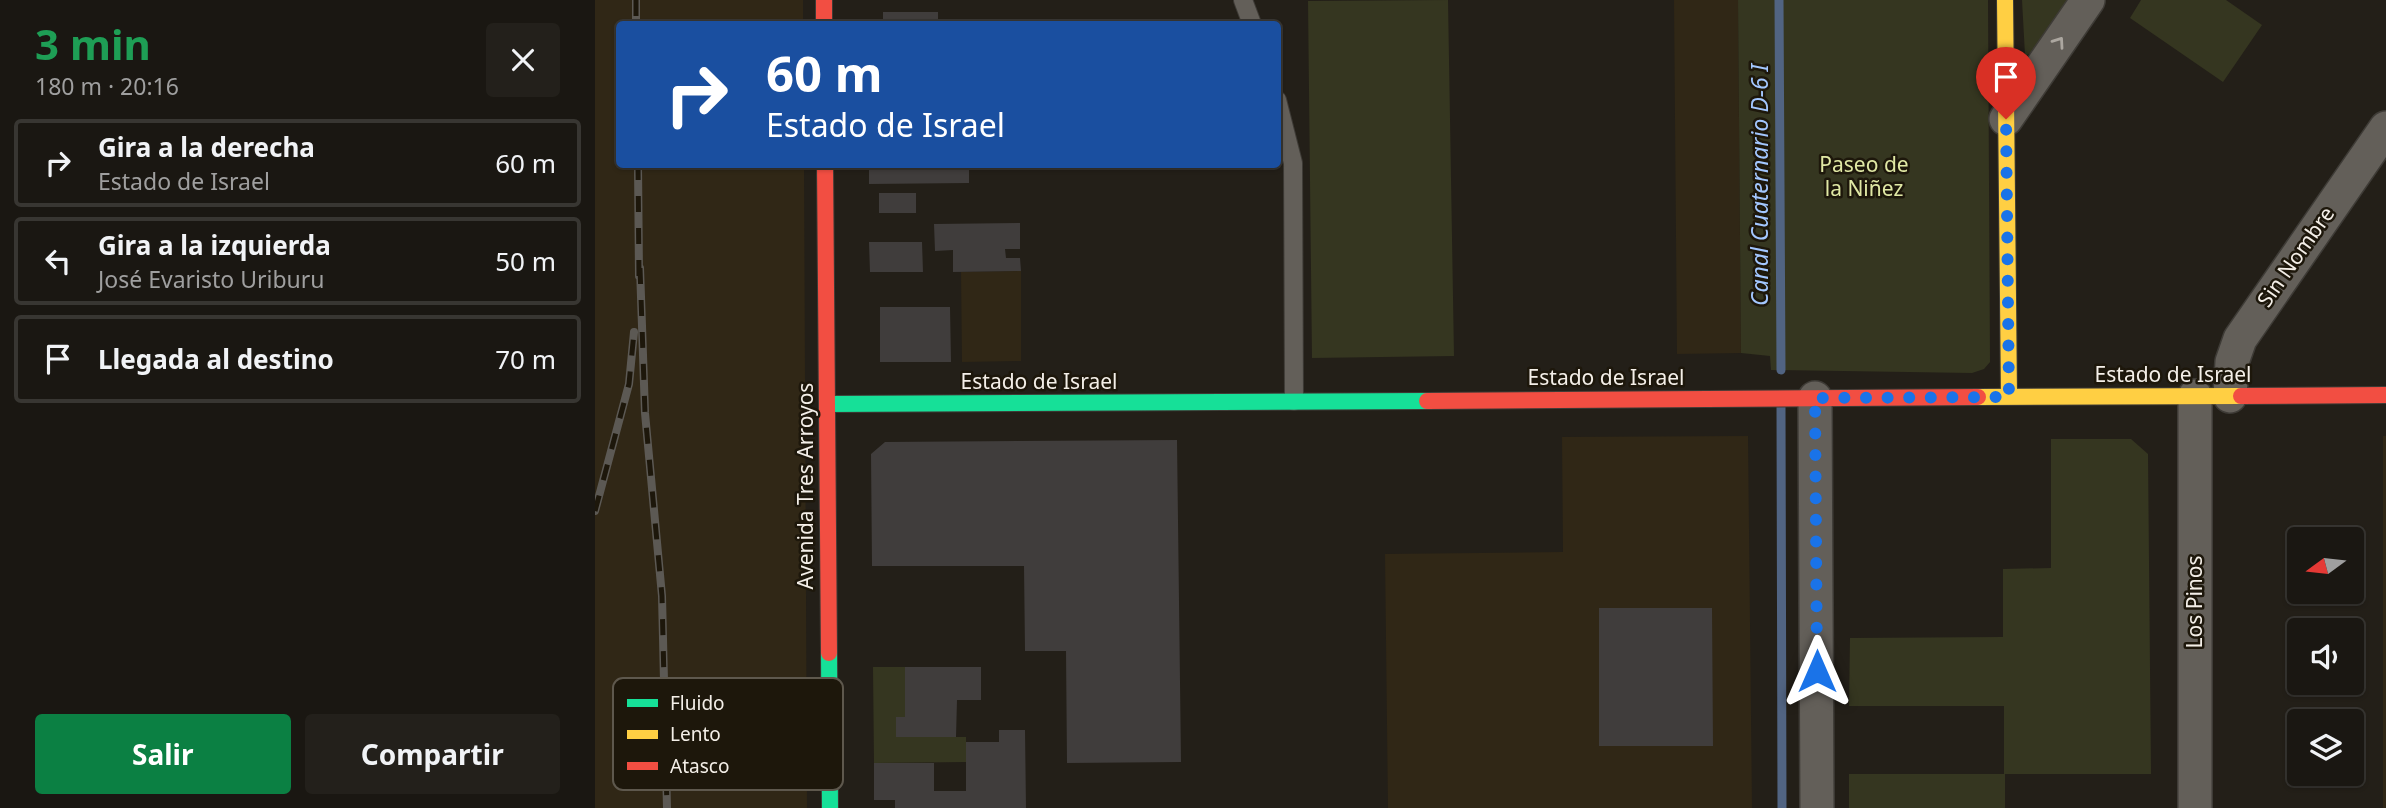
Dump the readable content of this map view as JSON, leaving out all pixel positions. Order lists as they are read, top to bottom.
{
  "streets": {
    "street": [
      "Sin Nombre",
      "Estado de Israel",
      "Avenida Tres Arroyos",
      "Los Pinos"
    ]
  },
  "crossings": [
    ["Sin Nombre", "Estado de Israel"],
    ["Estado de Israel", "Avenida Tres Arroyos"],
    ["Estado de Israel", "Los Pinos"]
  ],
  "water": ["Canal Cuaternario D-6 I"],
  "parks": ["Paseo de la Niñez"],
  "legend": ["Fluido", "Lento", "Atasco"],
  "north": "left",
  "page": {
    "heading": ["3 min", "180 m · 20:16"],
    "turn": ["60 m", "Estado de Israel"],
    "list": [
      {
        "name": "Gira a la derecha",
        "note": "Estado de Israel",
        "value": "60 m"
      },
      {
        "name": "Gira a la izquierda",
        "note": "José Evaristo Uriburu",
        "value": "50 m"
      },
      {
        "name": "Llegada al destino",
        "value": "70 m"
      }
    ],
    "buttons": ["Salir", "Compartir"]
  }
}
